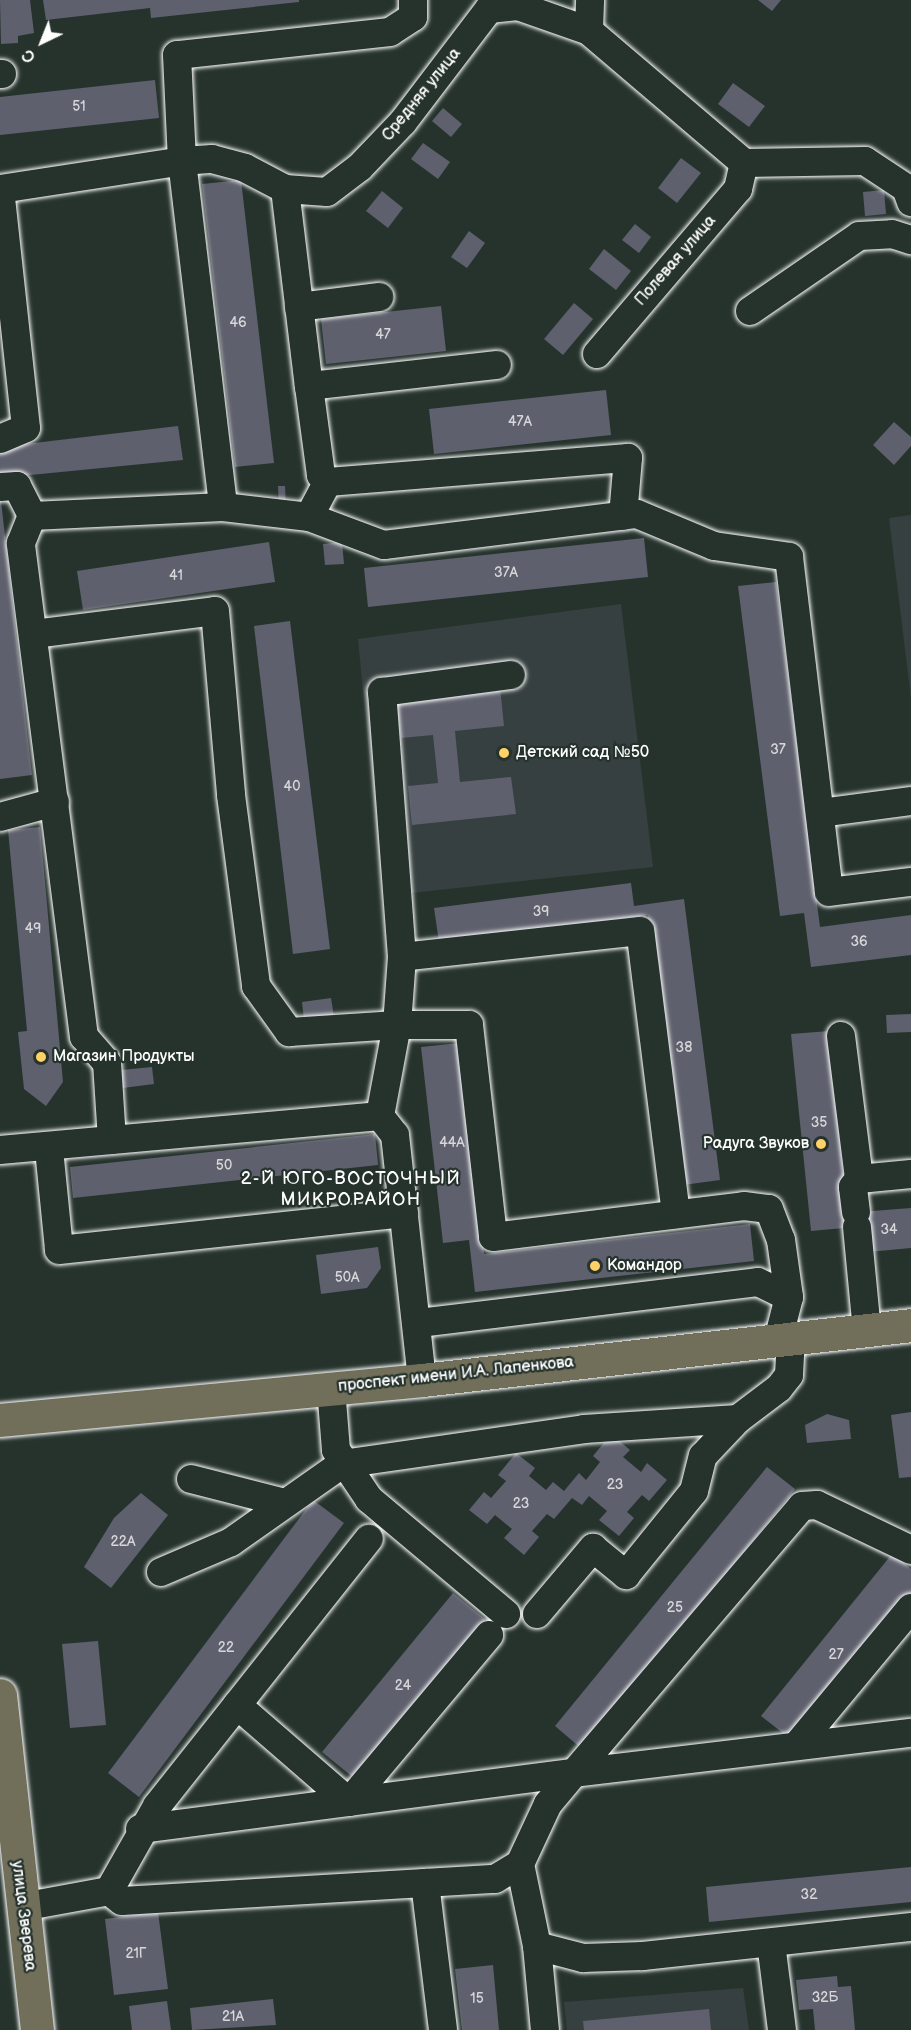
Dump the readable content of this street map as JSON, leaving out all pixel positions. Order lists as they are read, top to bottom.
{
  "streets": {
    "main road": ["проспект имени И.А. Лапенкова", "улица Зверева"],
    "street": ["Средняя улица", "Полевая улица"]
  },
  "districts": ["2-Й ЮГО-ВОСТОЧНЫЙ МИКРОРАЙОН"],
  "places": [
    "Детский сад №50",
    "Магазин Продукты",
    "Радуга Звуков",
    "Командор"
  ],
  "house_numbers": [
    "51",
    "46",
    "47",
    "47А",
    "37А",
    "41",
    "37",
    "40",
    "39",
    "49",
    "36",
    "38",
    "35",
    "44А",
    "50",
    "34",
    "50А",
    "23",
    "23",
    "22А",
    "25",
    "22",
    "27",
    "24",
    "32",
    "21Г",
    "32Б",
    "15",
    "21А"
  ],
  "north": "bottom left"
}
